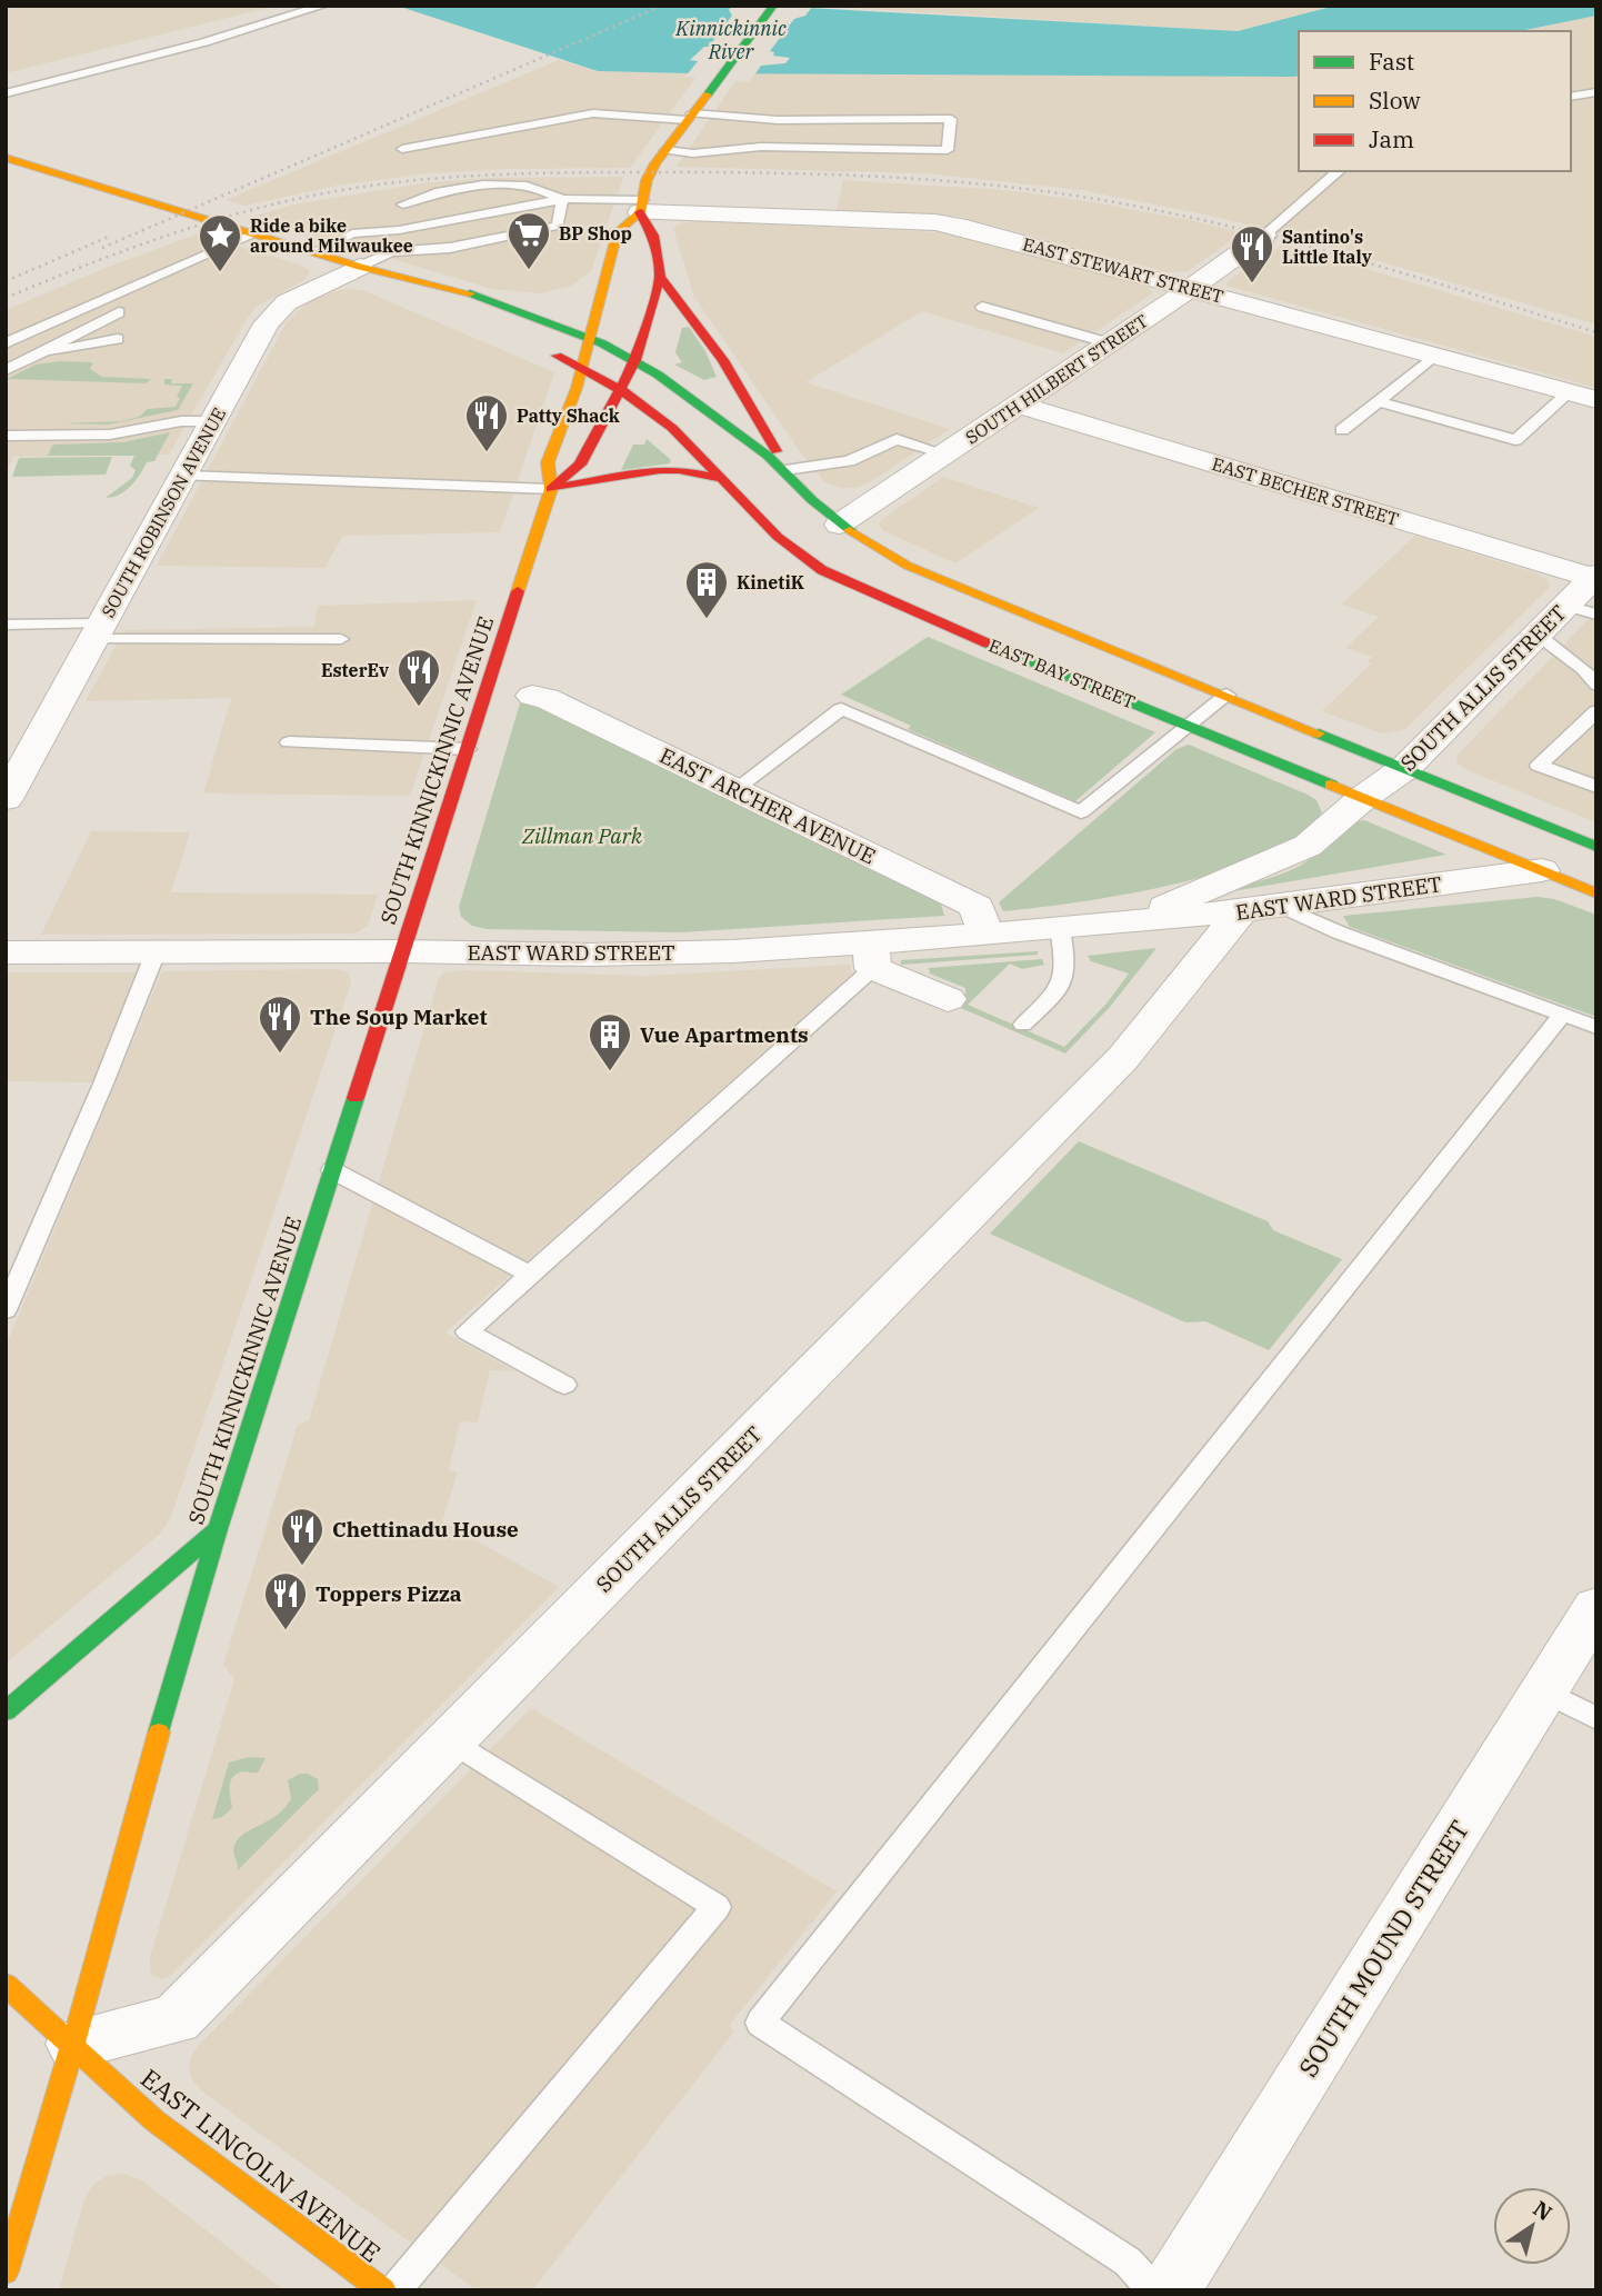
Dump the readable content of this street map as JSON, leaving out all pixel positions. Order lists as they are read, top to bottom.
{
  "streets": {
    "main road": ["EAST BAY STREET", "SOUTH KINNICKINNIC AVENUE", "EAST LINCOLN AVENUE"],
    "street": [
      "EAST STEWART STREET",
      "SOUTH HILBERT STREET",
      "EAST BECHER STREET",
      "SOUTH ROBINSON AVENUE",
      "SOUTH ALLIS STREET",
      "EAST ARCHER AVENUE",
      "EAST WARD STREET",
      "SOUTH MOUND STREET"
    ]
  },
  "crossings": [
    ["EAST STEWART STREET", "SOUTH HILBERT STREET"],
    ["EAST STEWART STREET", "SOUTH KINNICKINNIC AVENUE"],
    ["SOUTH HILBERT STREET", "EAST BECHER STREET"],
    ["SOUTH HILBERT STREET", "EAST BAY STREET"],
    ["EAST BECHER STREET", "SOUTH ALLIS STREET"],
    ["EAST BAY STREET", "SOUTH ALLIS STREET"],
    ["EAST BAY STREET", "SOUTH KINNICKINNIC AVENUE"],
    ["EAST BAY STREET", "EAST WARD STREET"],
    ["SOUTH ALLIS STREET", "SOUTH KINNICKINNIC AVENUE"],
    ["SOUTH ALLIS STREET", "EAST WARD STREET"],
    ["SOUTH ALLIS STREET", "EAST LINCOLN AVENUE"],
    ["SOUTH KINNICKINNIC AVENUE", "EAST WARD STREET"],
    ["SOUTH KINNICKINNIC AVENUE", "EAST LINCOLN AVENUE"],
    ["EAST ARCHER AVENUE", "EAST WARD STREET"]
  ],
  "water": ["Kinnickinnic River"],
  "parks": ["Zillman Park"],
  "places": {
    "supermarket": ["BP Shop"],
    "place": ["Ride a bike around Milwaukee"],
    "restaurant": [
      "Santino's Little Italy",
      "Patty Shack",
      "EsterEv",
      "The Soup Market",
      "Chettinadu House",
      "Toppers Pizza"
    ],
    "building": ["KinetiK", "Vue Apartments"]
  },
  "legend": ["Fast", "Slow", "Jam"],
  "north": "top right"
}
